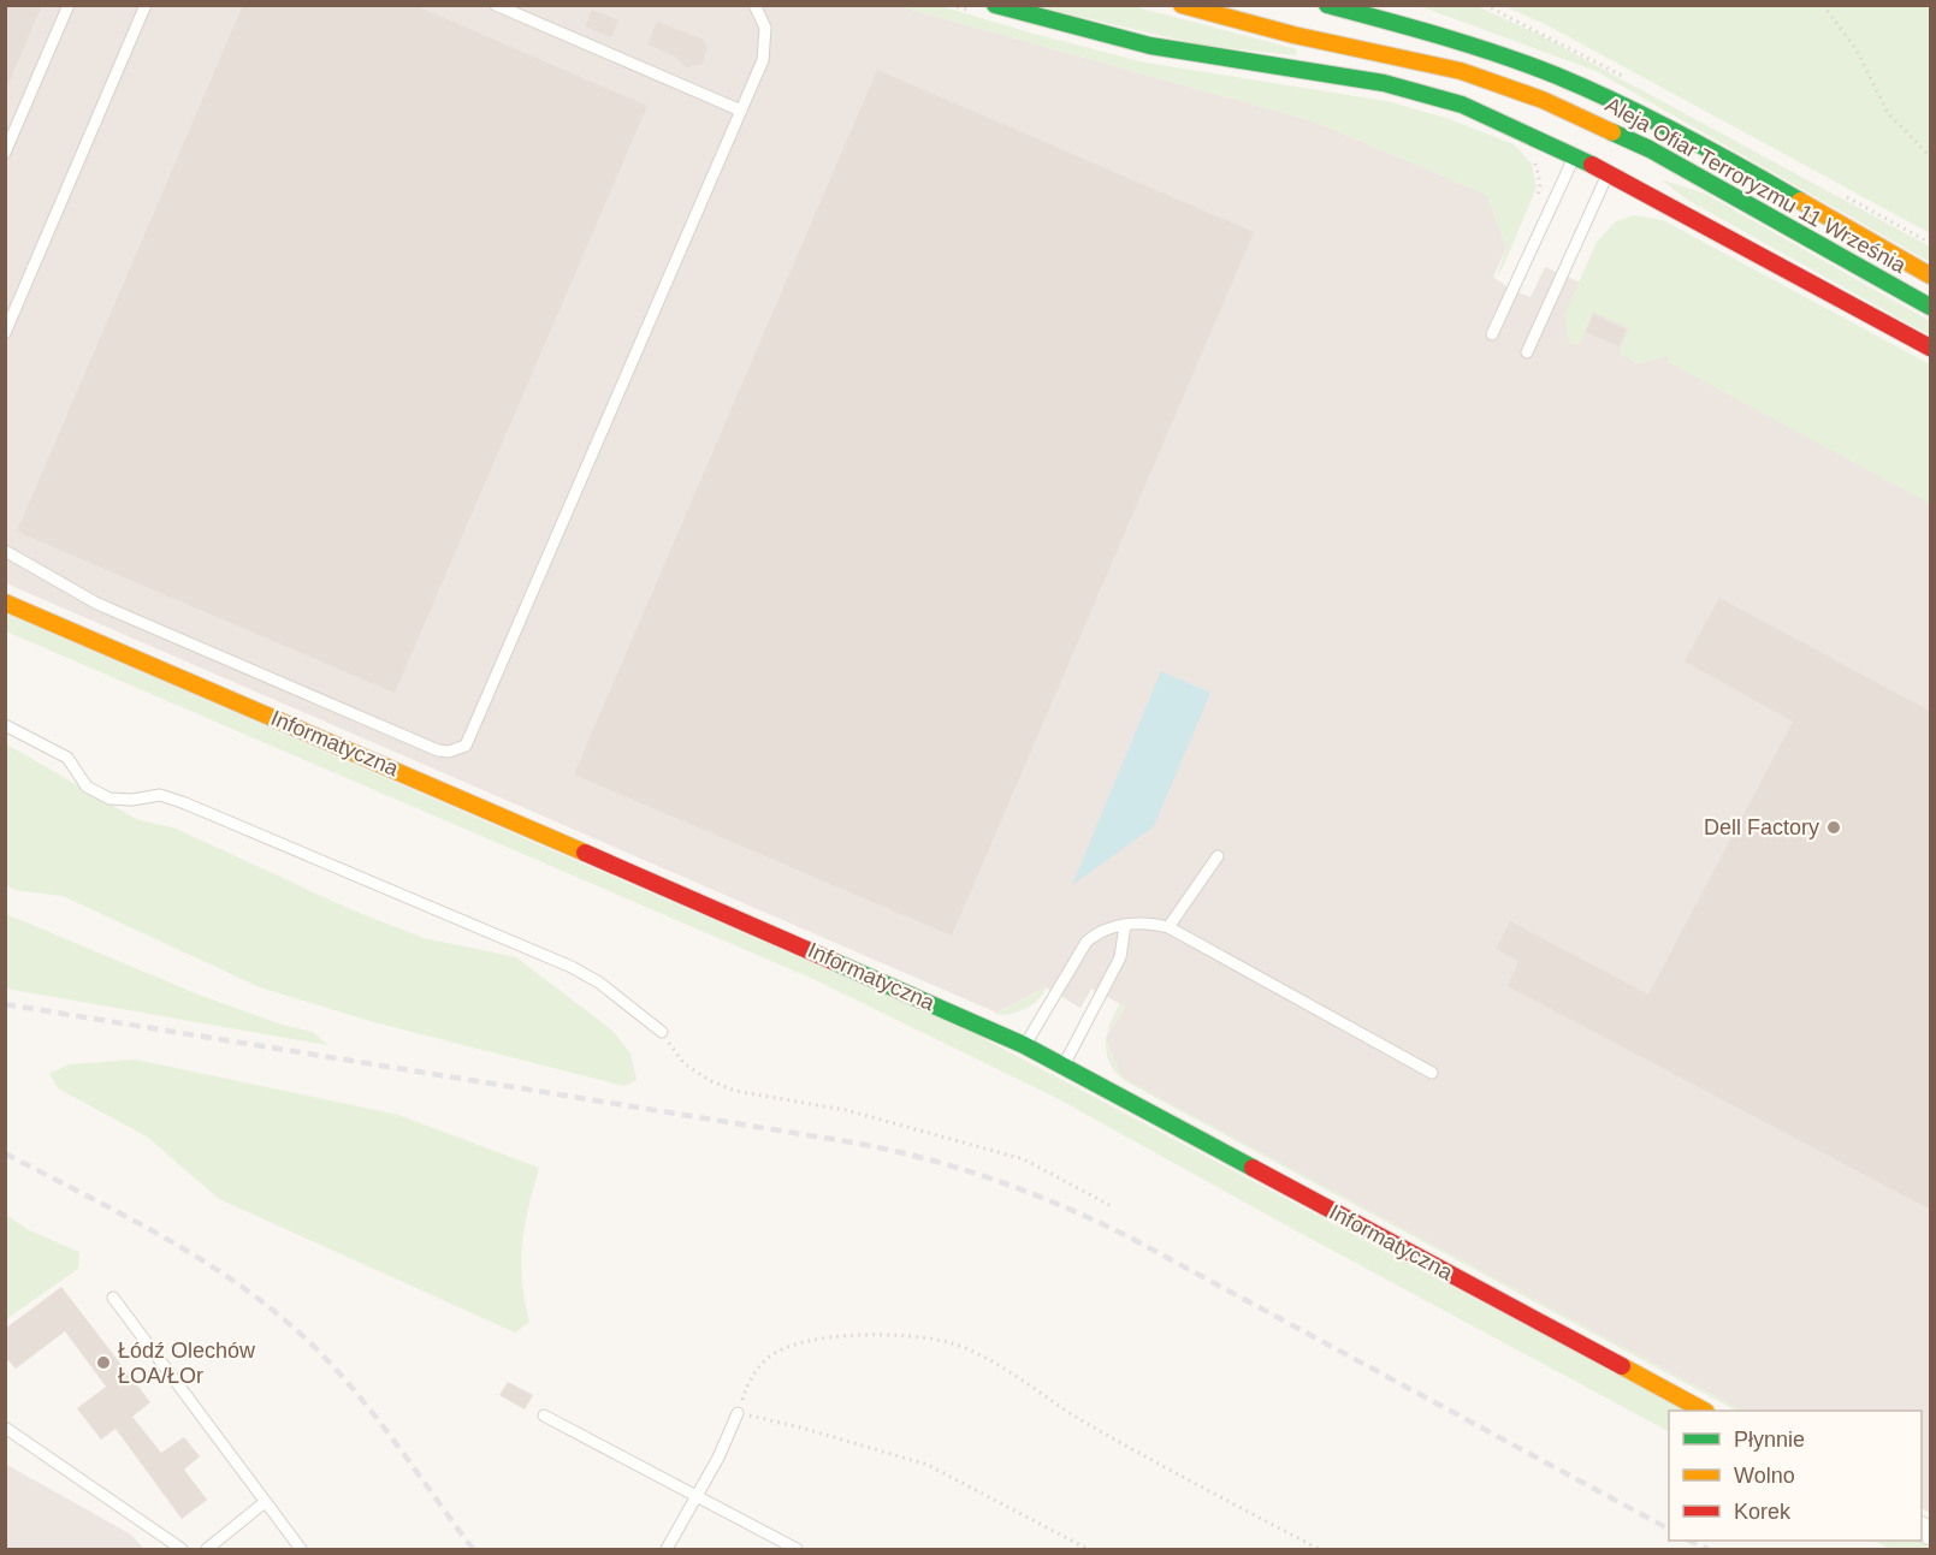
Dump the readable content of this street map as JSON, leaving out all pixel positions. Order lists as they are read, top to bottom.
{
  "streets": {
    "street": ["Aleja Ofiar Terroryzmu 11 Września", "Informatyczna"]
  },
  "places": ["Dell Factory", "Łódź Olechów ŁOA/ŁOr"],
  "legend": ["Płynnie", "Wolno", "Korek"]
}
